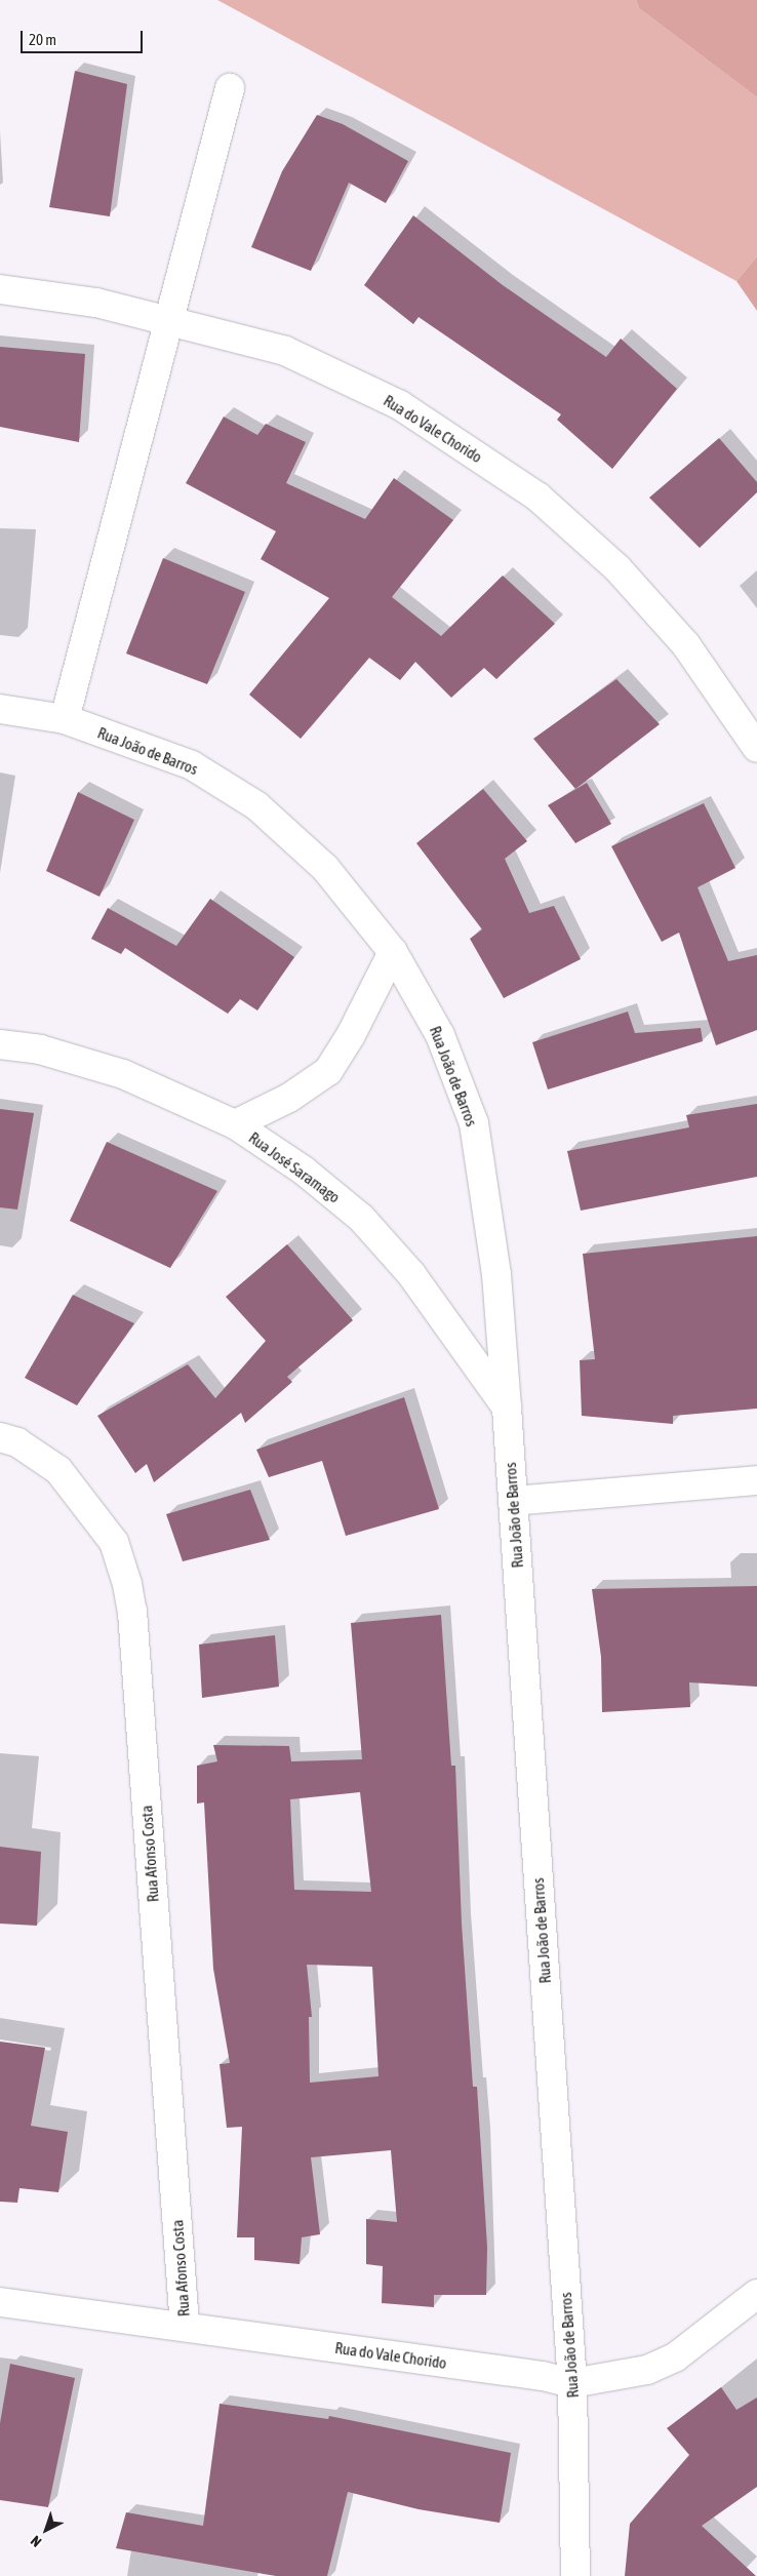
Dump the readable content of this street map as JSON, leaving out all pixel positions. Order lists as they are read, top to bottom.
{
  "streets": {
    "street": [
      "Rua do Vale Chorido",
      "Rua João de Barros",
      "Rua José Saramago",
      "Rua Afonso Costa"
    ]
  },
  "crossings": [
    ["Rua do Vale Chorido", "Rua João de Barros"],
    ["Rua do Vale Chorido", "Rua Afonso Costa"],
    ["Rua João de Barros", "Rua José Saramago"]
  ],
  "scale_bar": "20 m",
  "north": "bottom left"
}
